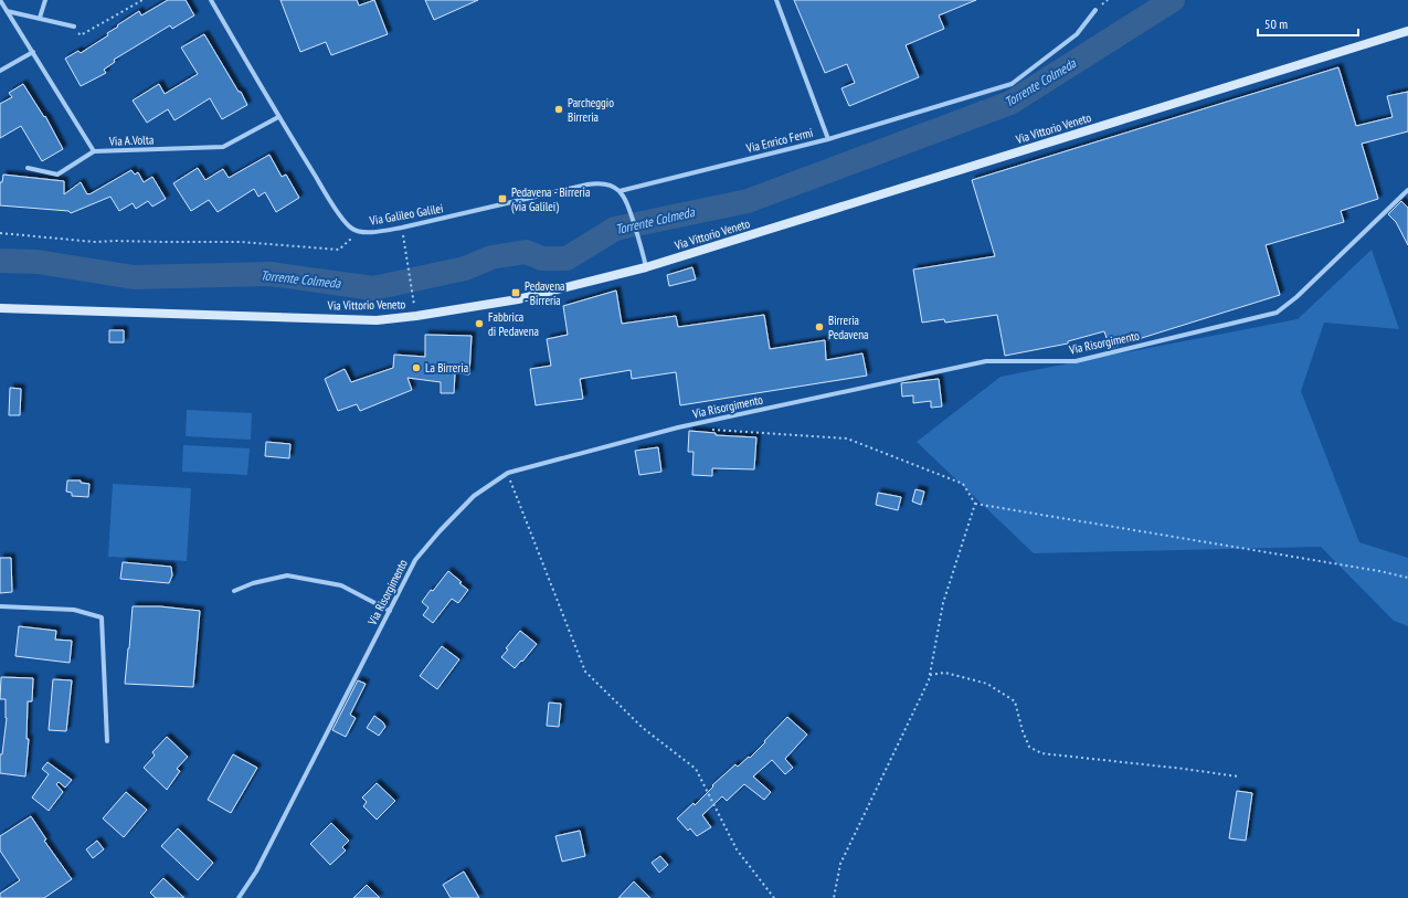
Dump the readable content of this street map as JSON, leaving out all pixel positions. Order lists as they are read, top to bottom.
{
  "streets": {
    "main road": ["Via Vittorio Veneto"],
    "street": [
      "Via A.Volta",
      "Via Enrico Fermi",
      "Via Galileo Galilei",
      "Via Risorgimento"
    ]
  },
  "crossings": [
    ["Via A.Volta", "Via Galileo Galilei"],
    ["Via Enrico Fermi", "Via Galileo Galilei"]
  ],
  "water": ["Torrente Colmeda"],
  "places": {
    "other": [
      "Parcheggio Birreria",
      "Fabbrica di Pedavena",
      "Birreria Pedavena",
      "La Birreria"
    ],
    "transit": ["Pedavena - Birreria (via Galilei)", "Pedavena - Birreria"]
  },
  "scale_bar": "50 m"
}
